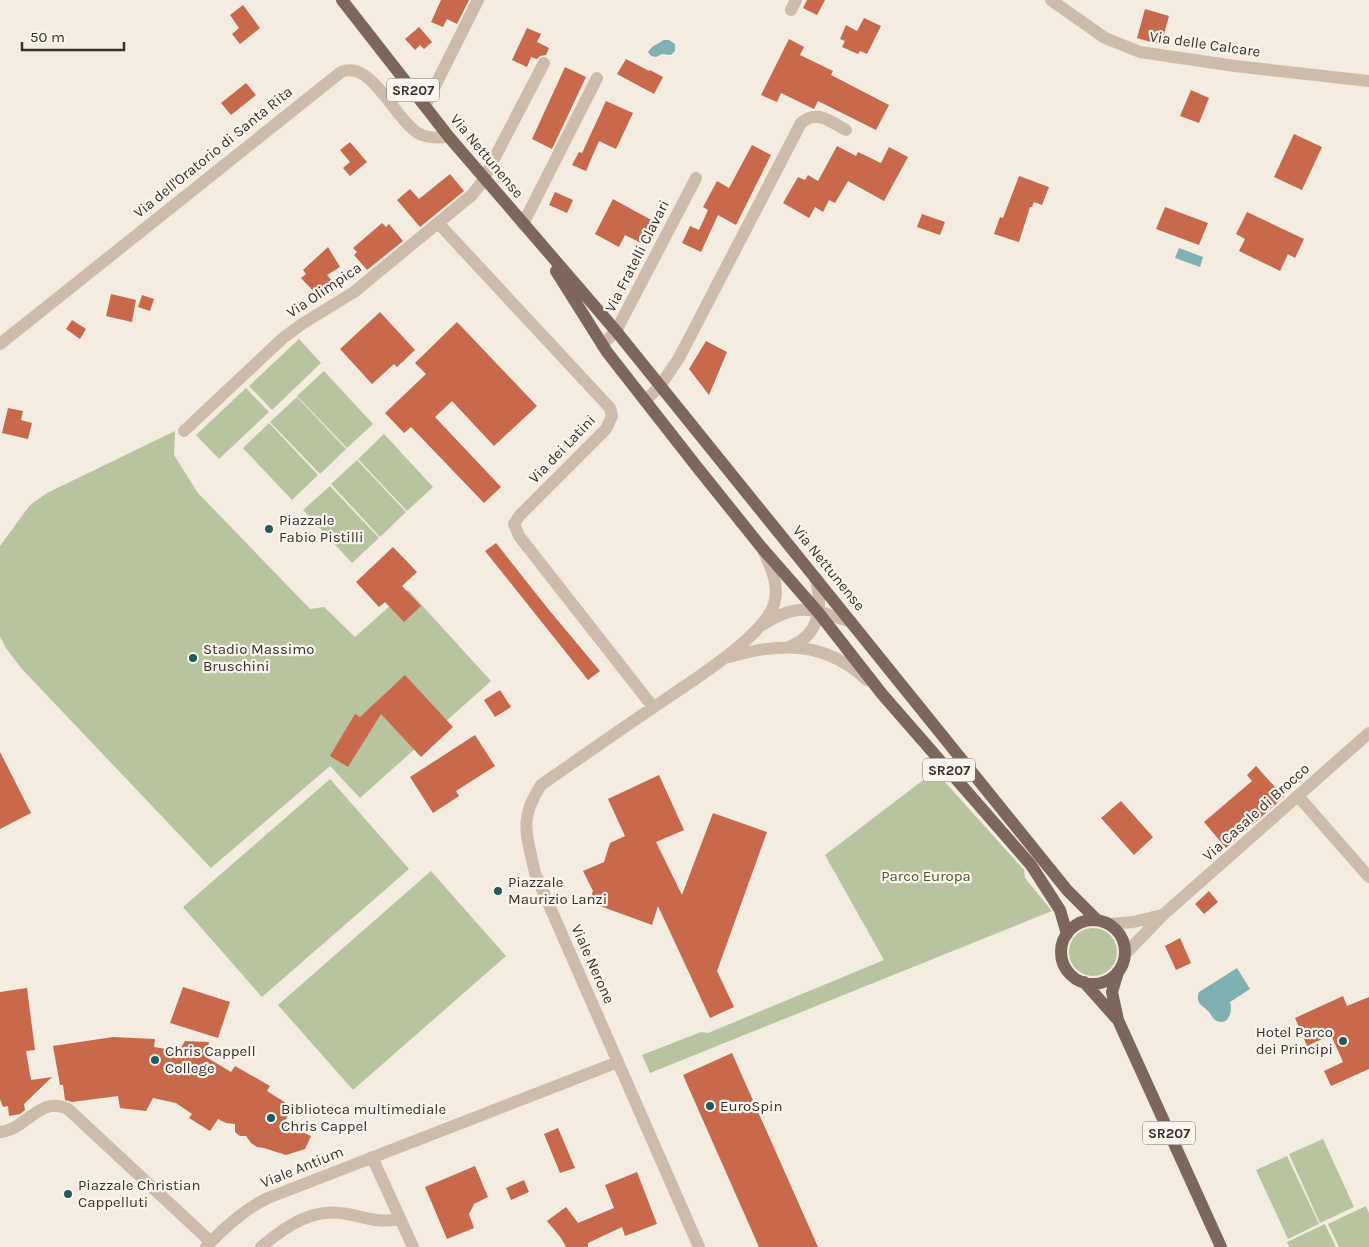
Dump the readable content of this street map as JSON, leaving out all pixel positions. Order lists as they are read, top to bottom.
{
  "streets": {
    "main road": ["SR207", "Via Nettunense"],
    "street": [
      "Via delle Calcare",
      "Via dell'Oratorio di Santa Rita",
      "Via Fratelli Clavari",
      "Via Olimpica",
      "Via dei Latini",
      "Via Casale di Brocco",
      "Viale Nerone",
      "Viale Antium"
    ]
  },
  "crossings": [
    ["Via dell'Oratorio di Santa Rita", "Via Nettunense"],
    ["Via Nettunense", "Via Fratelli Clavari"],
    ["Via Nettunense", "Via Olimpica"],
    ["Via Nettunense", "Via Casale di Brocco"],
    ["Via Nettunense", "Viale Nerone"],
    ["Via Olimpica", "Via dei Latini"],
    ["Via dei Latini", "Viale Nerone"],
    ["Viale Nerone", "Viale Antium"]
  ],
  "parks": ["Parco Europa"],
  "places": [
    "Piazzale Fabio Pistilli",
    "Stadio Massimo Bruschini",
    "Piazzale Maurizio Lanzi",
    "Hotel Parco dei Principi",
    "Chris Cappell College",
    "EuroSpin",
    "Biblioteca multimediale Chris Cappel",
    "Piazzale Christian Cappelluti"
  ],
  "scale_bar": "50 m"
}
